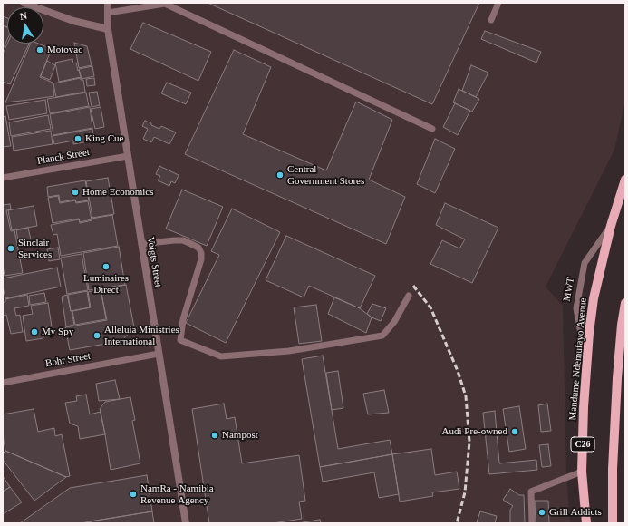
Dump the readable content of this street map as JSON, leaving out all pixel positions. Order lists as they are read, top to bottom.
{
  "streets": {
    "main road": ["Mandume Ndemufayo Avenue", "C26"],
    "street": ["Voigts Street"],
    "lane": ["Planck Street", "MWT", "Bohr Street"]
  },
  "crossings": [
    ["Planck Street", "Voigts Street"],
    ["Voigts Street", "Bohr Street"],
    ["MWT", "Mandume Ndemufayo Avenue"]
  ],
  "places": [
    "Motovac",
    "King Cue",
    "Central Government Stores",
    "Home Economics",
    "Sinclair Services",
    "Luminaires Direct",
    "My Spy",
    "Alleluia Ministries International",
    "Audi Pre-owned",
    "Nampost",
    "NamRa - Namibia Revenue Agency",
    "Grill Addicts"
  ],
  "north": "top"
}
